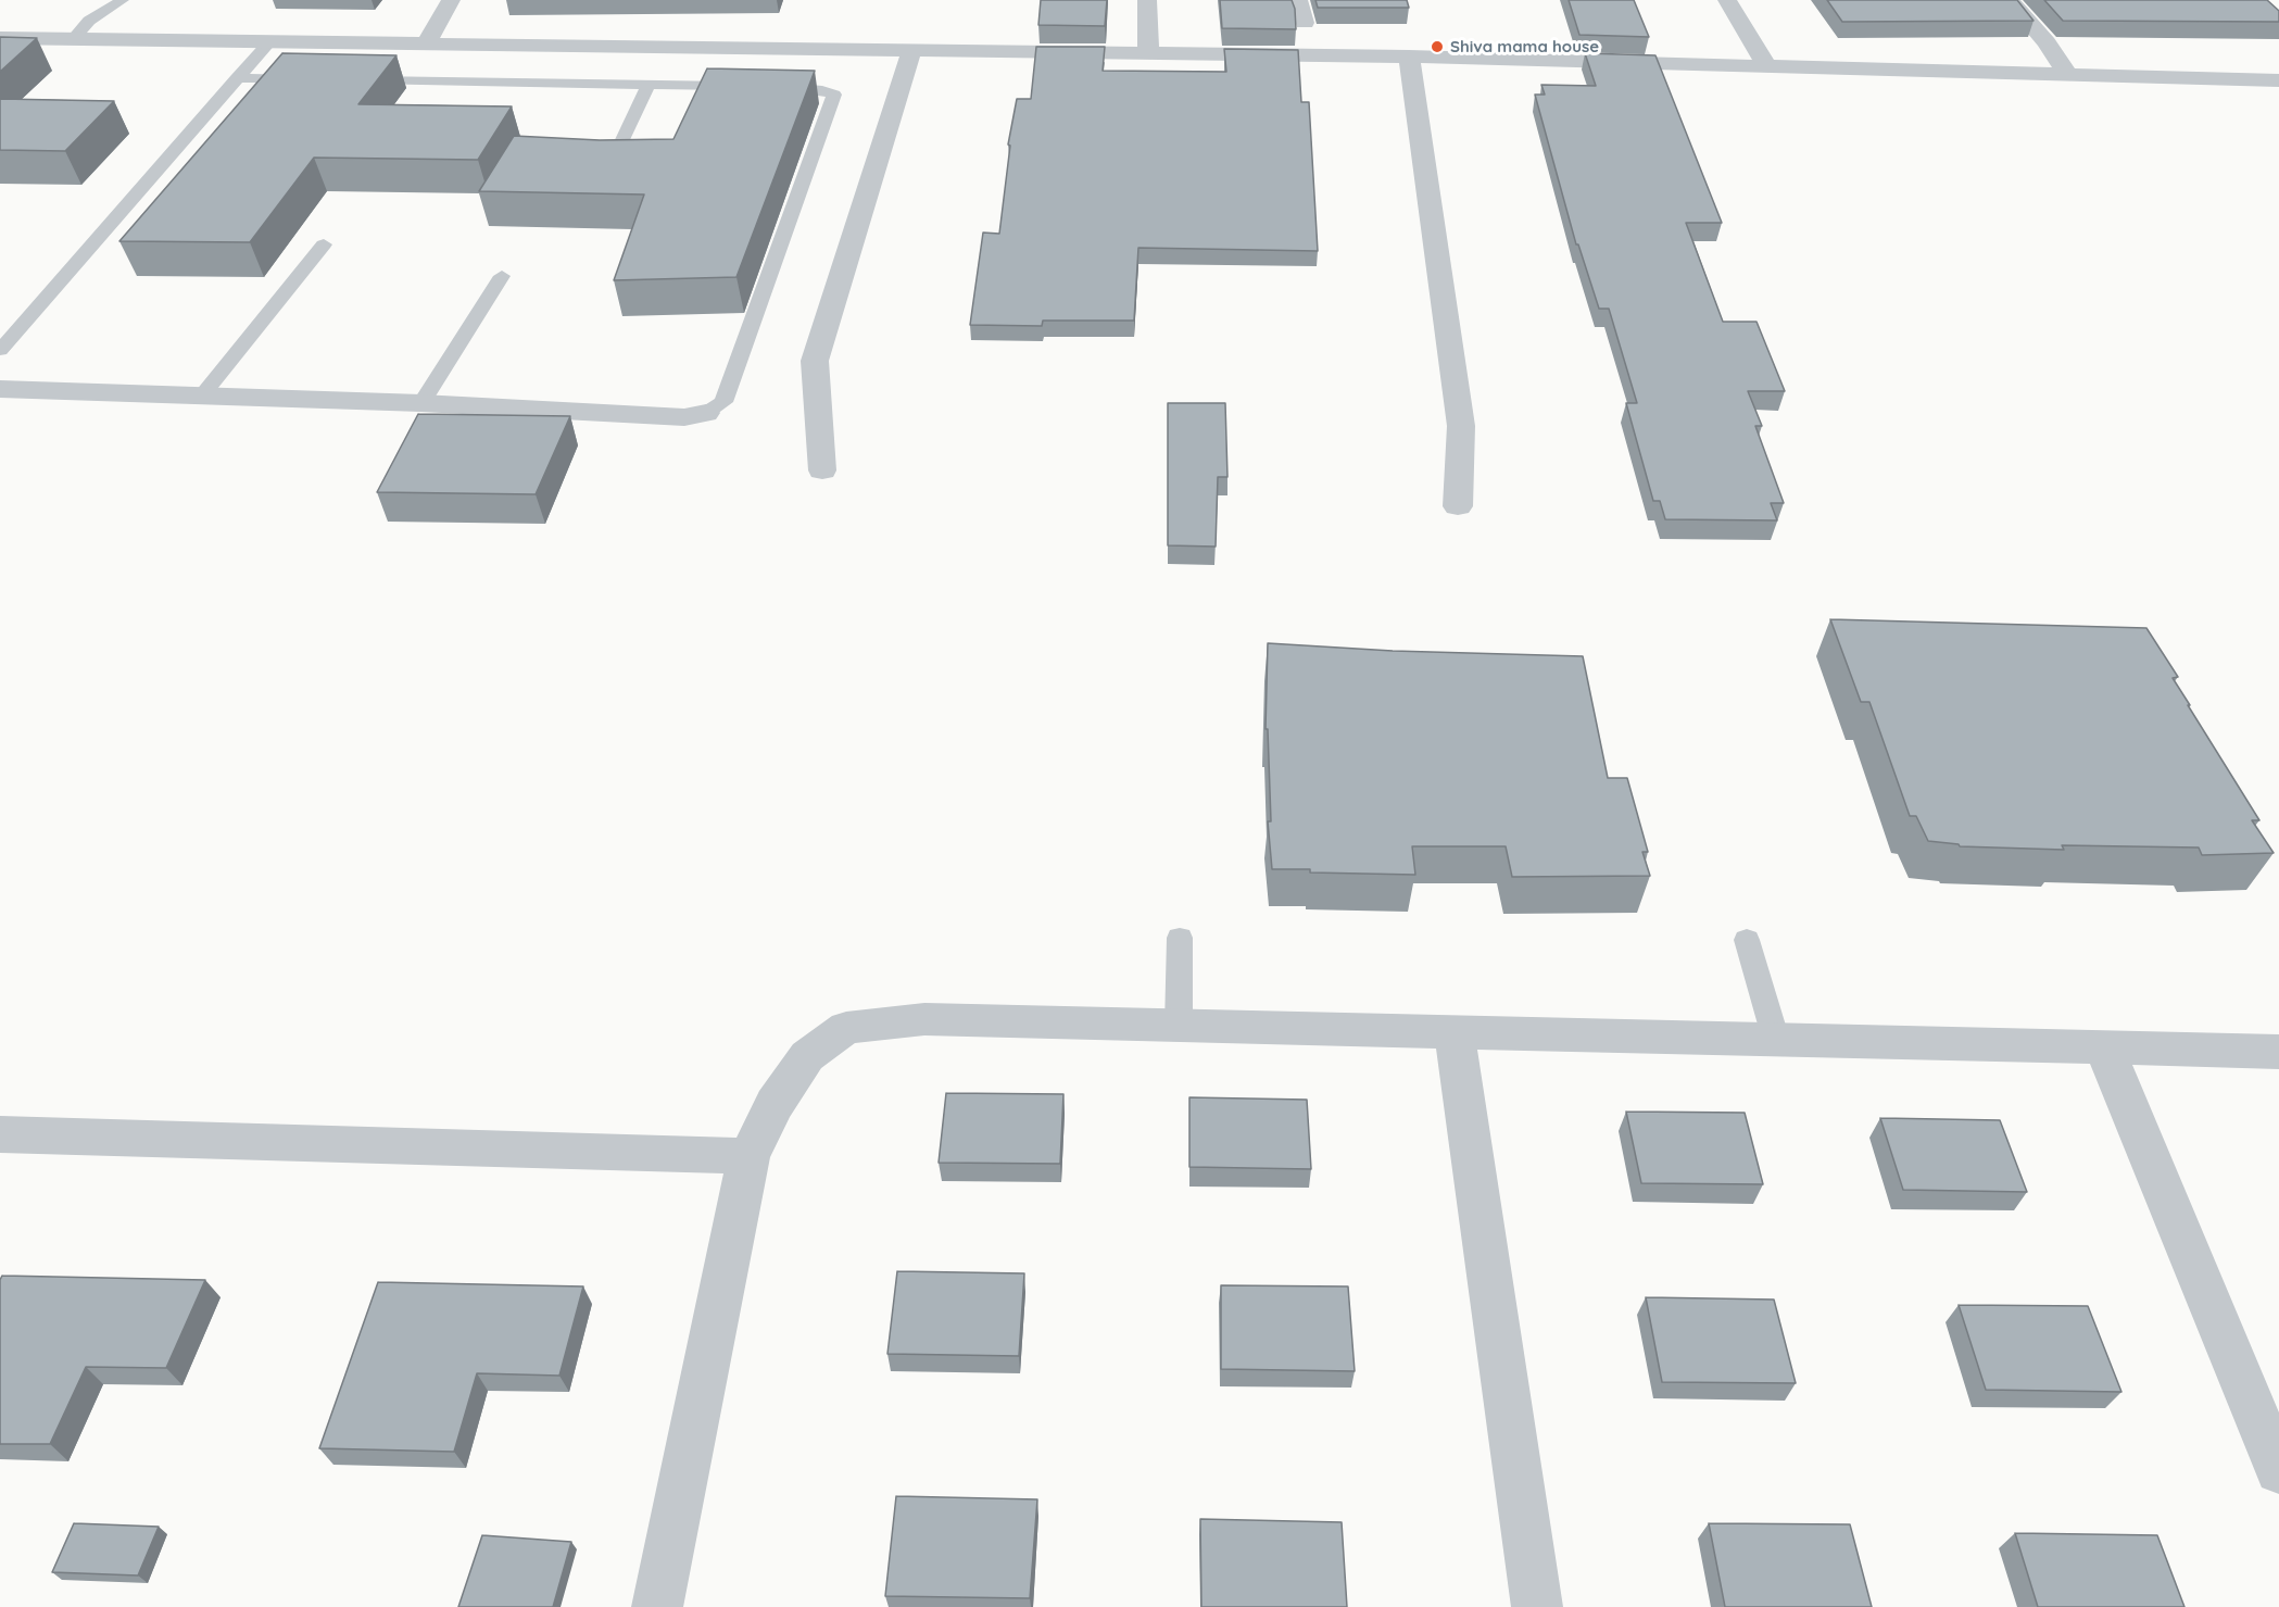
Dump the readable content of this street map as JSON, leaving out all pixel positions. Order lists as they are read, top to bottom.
{
  "places": ["Shiva mama house"]
}
